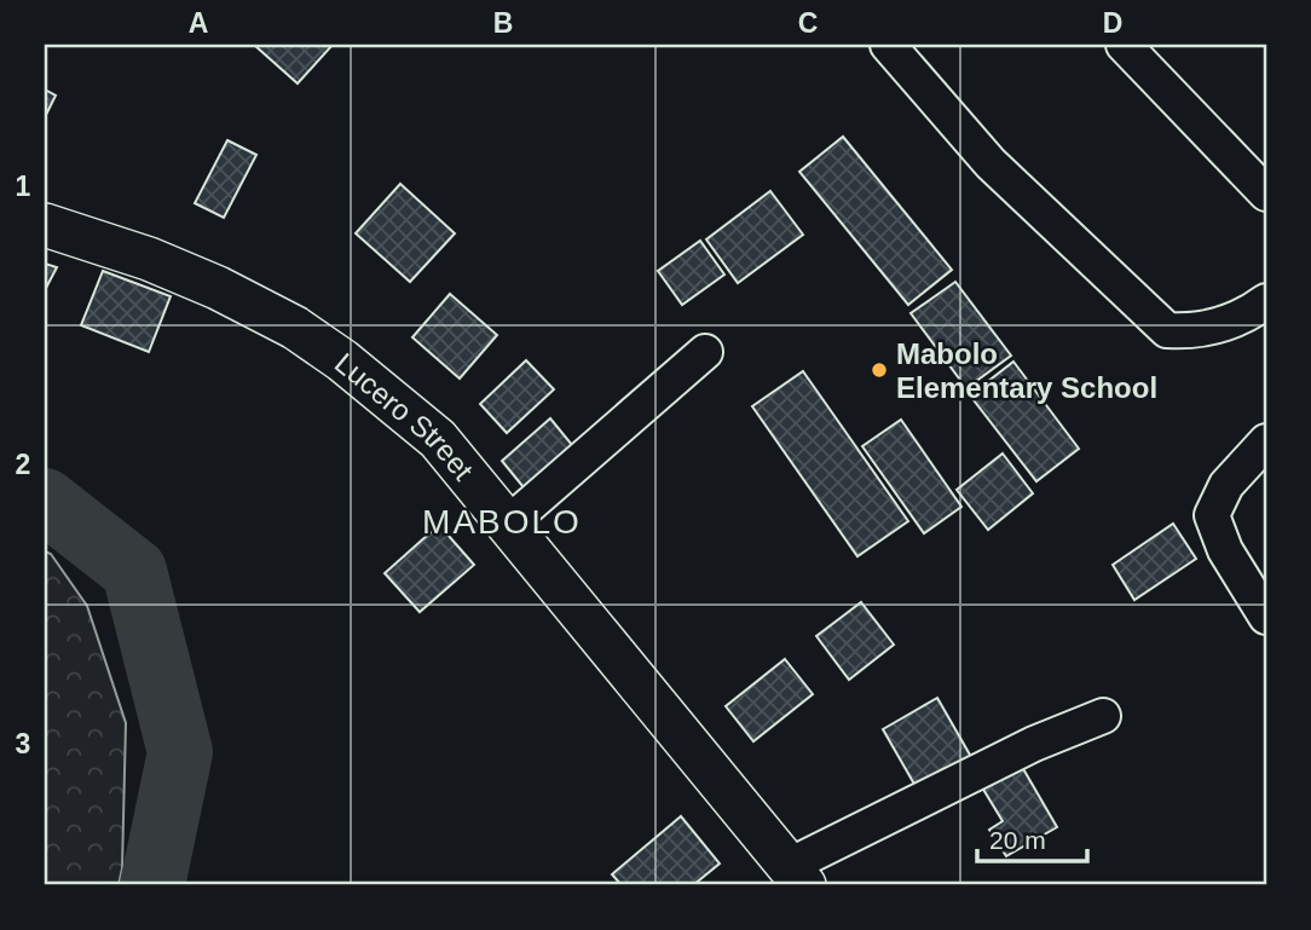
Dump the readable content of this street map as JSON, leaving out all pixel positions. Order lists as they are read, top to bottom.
{
  "streets": {
    "street": ["Lucero Street"]
  },
  "districts": ["MABOLO"],
  "places": ["Mabolo Elementary School"],
  "scale_bar": "20 m",
  "grid": {
    "columns": [
      "A",
      "B",
      "C",
      "D"
    ],
    "rows": ["1", "2", "3"]
  }
}
